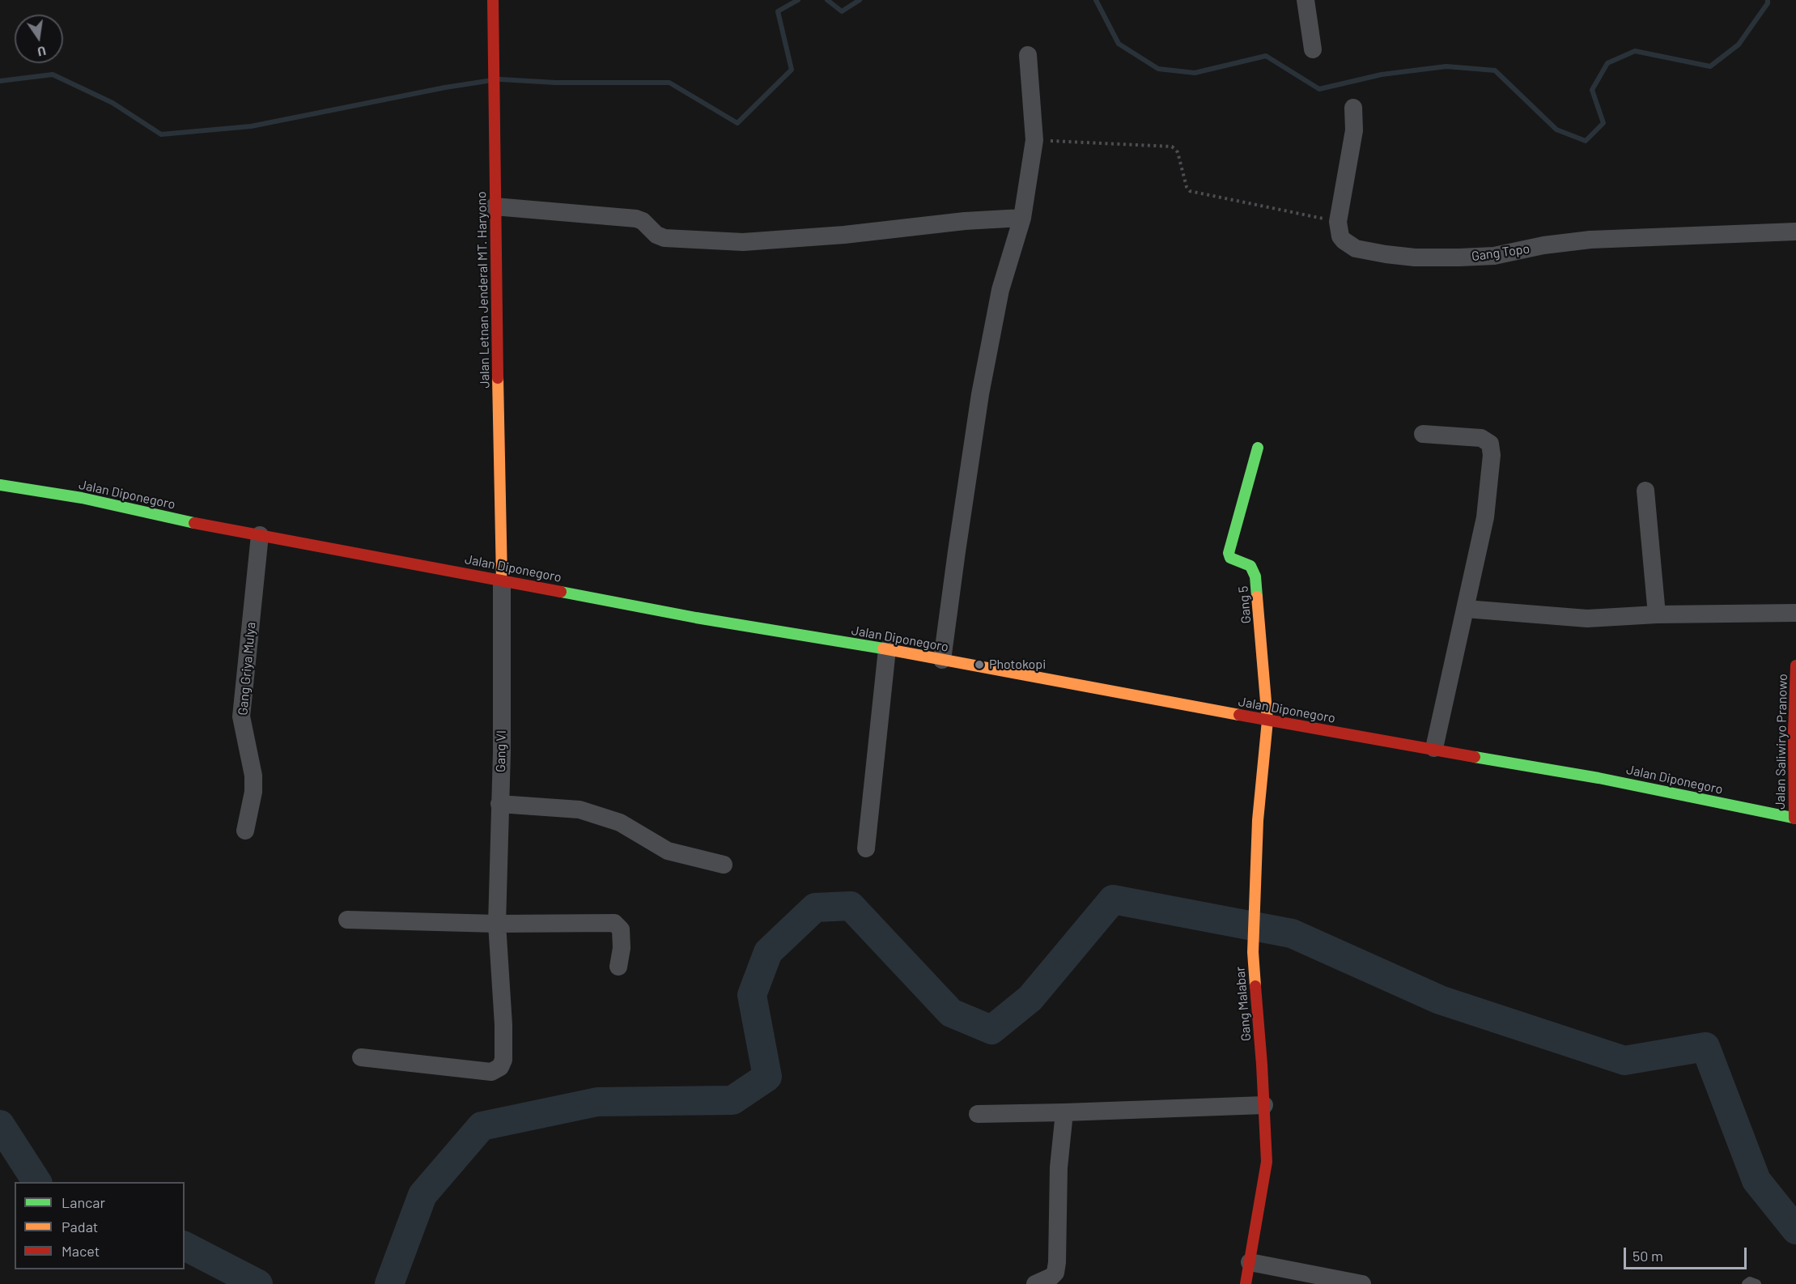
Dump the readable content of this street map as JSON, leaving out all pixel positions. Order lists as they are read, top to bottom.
{
  "streets": {
    "main road": [
      "Jalan Letnan Jenderal MT. Haryono",
      "Jalan Diponegoro",
      "Gang 5",
      "Jalan Saliwiryo Pranowo",
      "Gang Malabar"
    ],
    "street": ["Gang Topo", "Gang Griya Mulya", "Gang VI"]
  },
  "crossings": [
    ["Jalan Letnan Jenderal MT. Haryono", "Jalan Diponegoro"],
    ["Jalan Letnan Jenderal MT. Haryono", "Gang VI"],
    ["Jalan Diponegoro", "Gang 5"],
    ["Jalan Diponegoro", "Gang Griya Mulya"],
    ["Jalan Diponegoro", "Jalan Saliwiryo Pranowo"],
    ["Jalan Diponegoro", "Gang VI"],
    ["Jalan Diponegoro", "Gang Malabar"],
    ["Gang 5", "Gang Malabar"]
  ],
  "places": ["Photokopi"],
  "legend": ["Lancar", "Padat", "Macet"],
  "scale_bar": "50 m",
  "north": "bottom"
}
